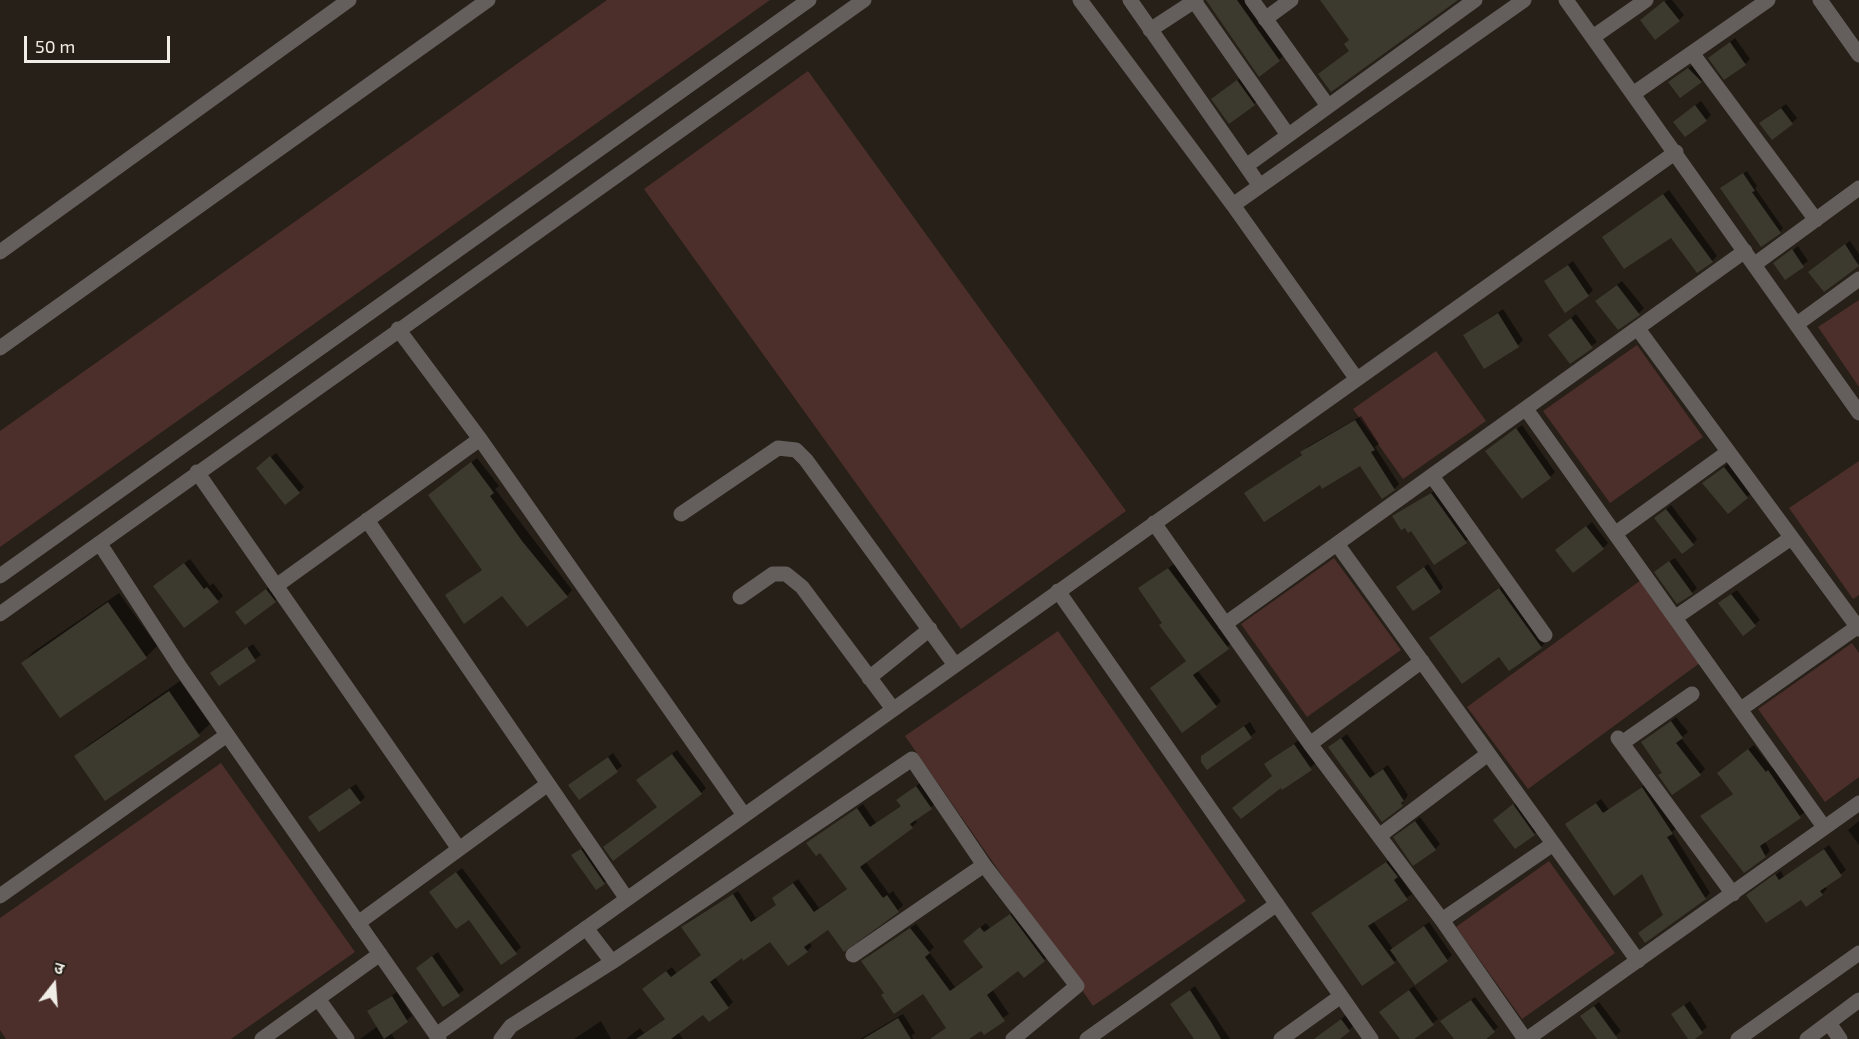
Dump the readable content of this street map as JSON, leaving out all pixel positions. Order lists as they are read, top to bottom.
{
  "scale_bar": "50 m",
  "north": "top"
}
